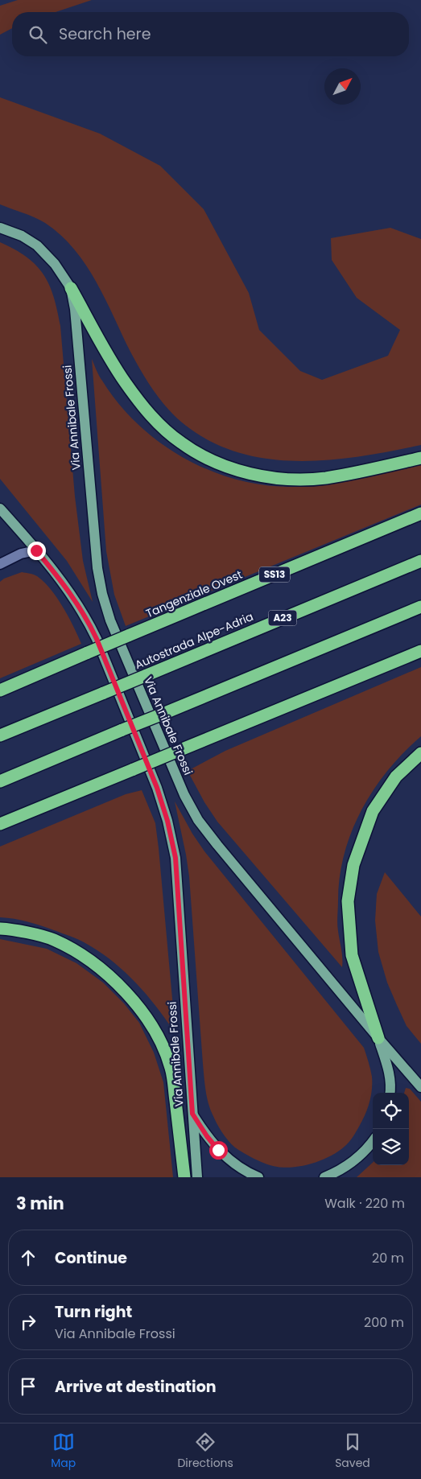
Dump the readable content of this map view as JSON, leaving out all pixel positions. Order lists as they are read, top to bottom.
{
  "streets": {
    "highway": [
      "SS13",
      "Tangenziale Ovest",
      "A23",
      "Autostrada Alpe-Adria"
    ],
    "main road": ["Via Annibale Frossi"]
  },
  "north": "top right",
  "page": {
    "search": "Search here",
    "heading": ["3 min", "Walk · 220 m"],
    "list": [
      ["Continue", "20 m"],
      ["Turn right", "Via Annibale Frossi", "200 m"],
      "Arrive at destination"
    ],
    "nav": ["Map", "Directions", "Saved"]
  }
}
